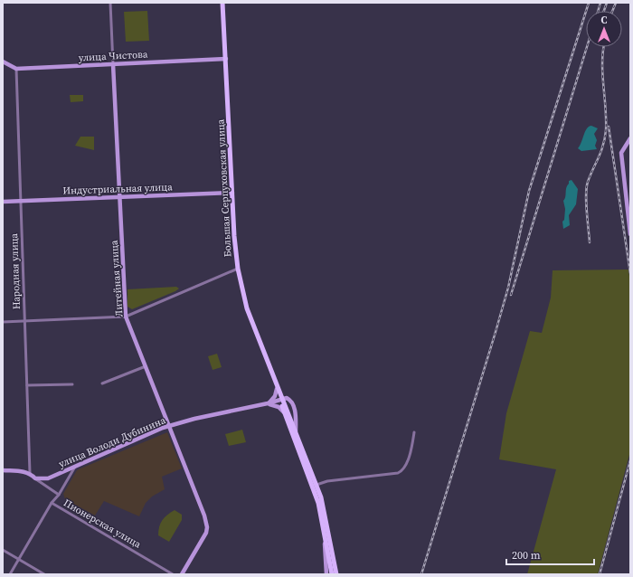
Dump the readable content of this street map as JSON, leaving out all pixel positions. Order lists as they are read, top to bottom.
{
  "streets": {
    "main road": ["Большая Серпуховская улица"],
    "street": [
      "улица Чистова",
      "Индустриальная улица",
      "Народная улица",
      "Литейная улица",
      "улица Володи Дубинина",
      "Пионерская улица"
    ]
  },
  "crossings": [
    ["улица Чистова", "Большая Серпуховская улица"],
    ["улица Чистова", "Народная улица"],
    ["улица Чистова", "Литейная улица"],
    ["Большая Серпуховская улица", "Индустриальная улица"],
    ["Большая Серпуховская улица", "улица Володи Дубинина"],
    ["Индустриальная улица", "Народная улица"],
    ["Индустриальная улица", "Литейная улица"],
    ["Народная улица", "Пионерская улица"],
    ["Литейная улица", "улица Володи Дубинина"],
    ["улица Володи Дубинина", "Пионерская улица"]
  ],
  "scale_bar": "200 m",
  "north": "top"
}
